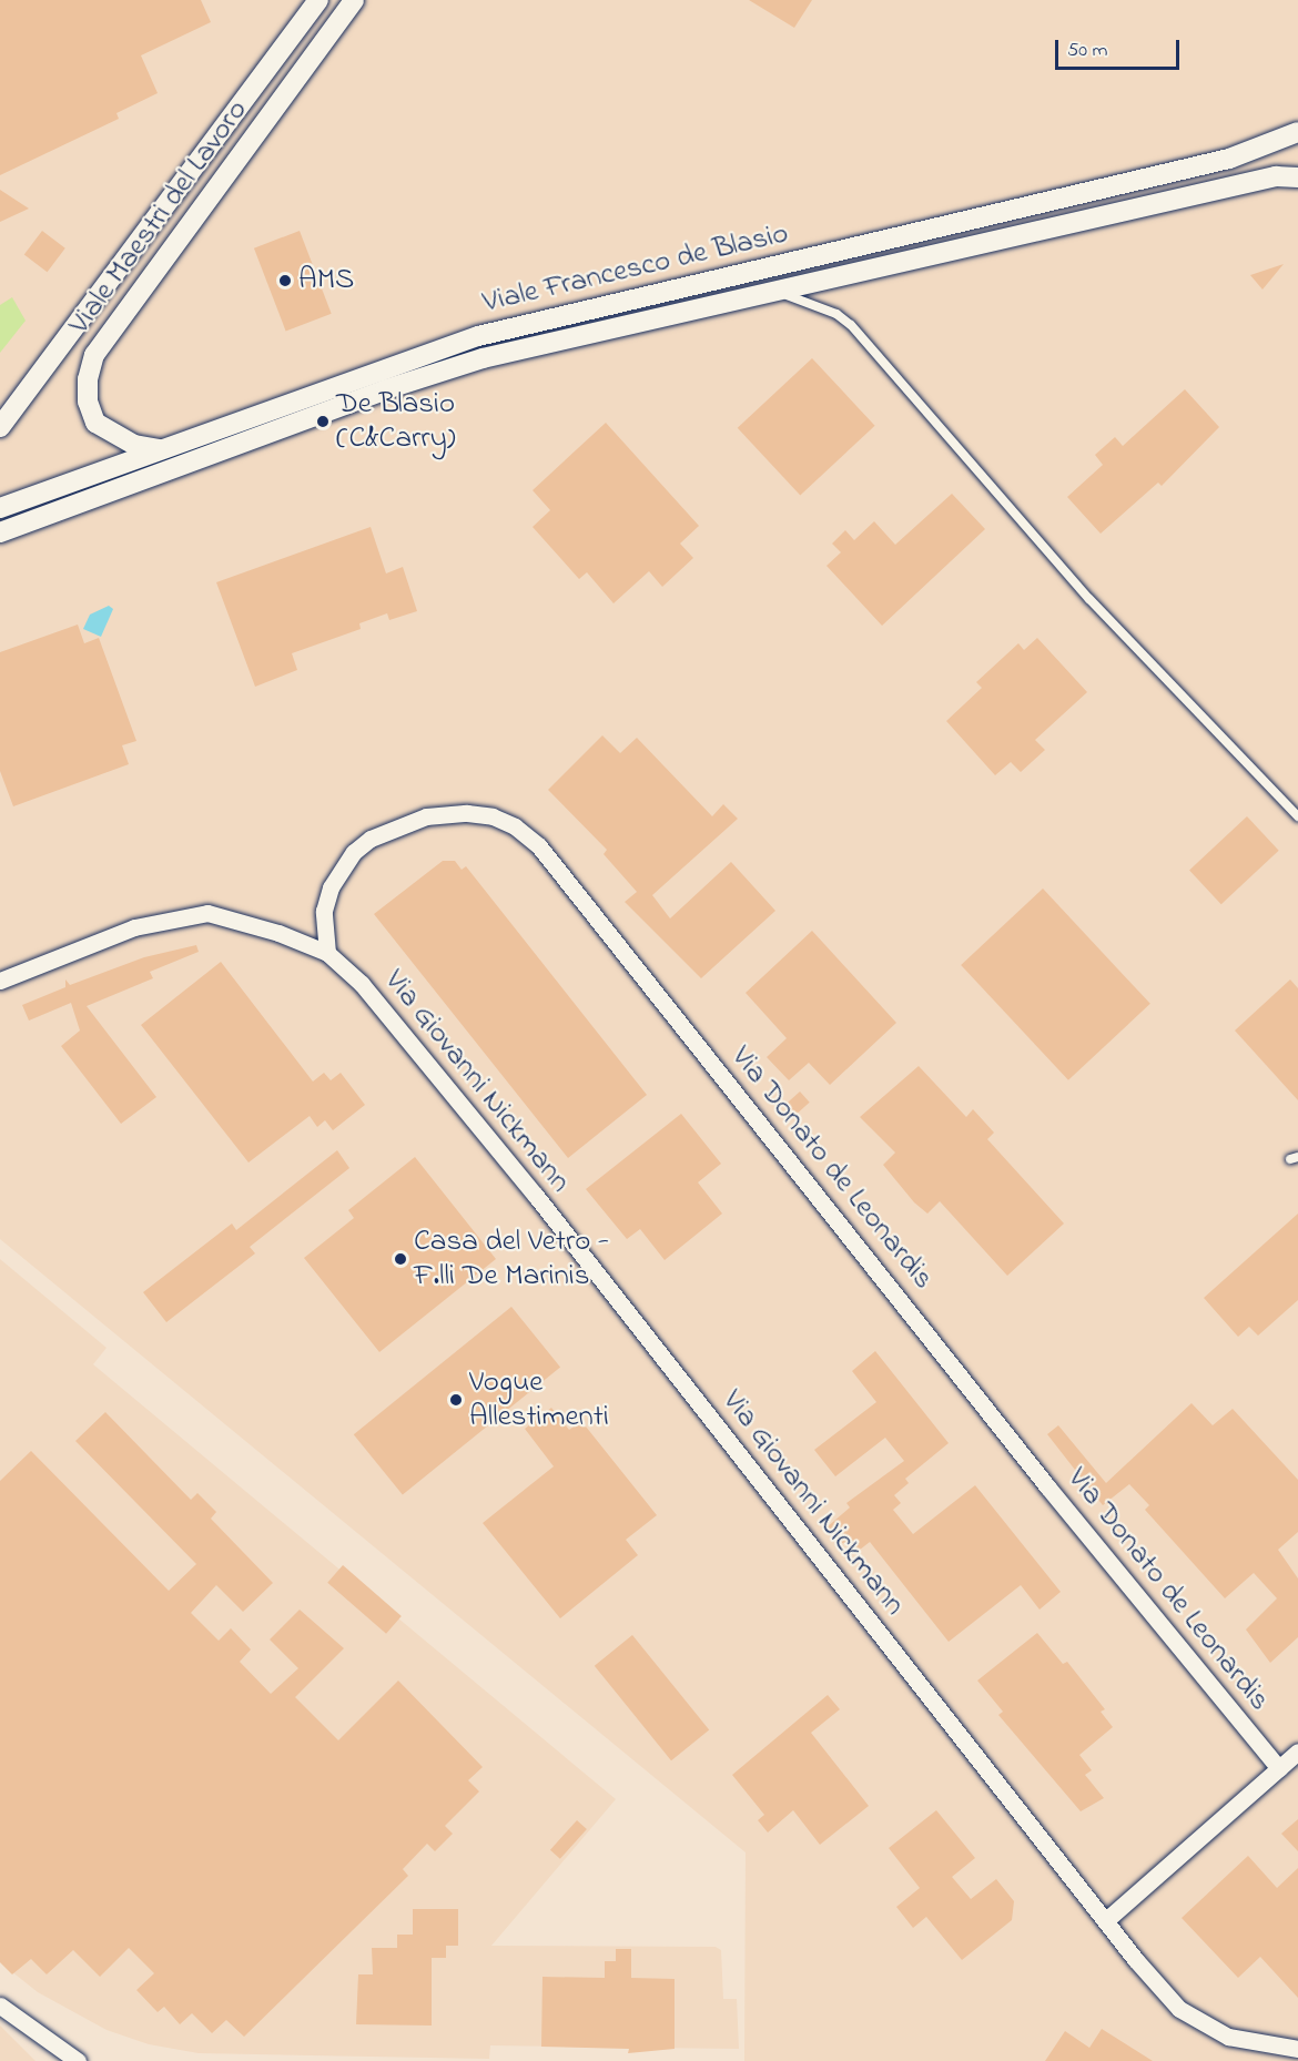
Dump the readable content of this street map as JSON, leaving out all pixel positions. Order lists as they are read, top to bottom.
{
  "streets": {
    "street": [
      "Viale Maestri del Lavoro",
      "Viale Francesco de Blasio",
      "Via Giovanni Nickmann",
      "Via Donato de Leonardis"
    ]
  },
  "crossings": [
    ["Viale Maestri del Lavoro", "Viale Francesco de Blasio"],
    ["Via Giovanni Nickmann", "Via Donato de Leonardis"]
  ],
  "places": [
    "AMS",
    "De Blasio (C&Carry)",
    "Casa del Vetro - F.lli De Marinis",
    "Vogue Allestimenti"
  ],
  "scale_bar": "50 m"
}
